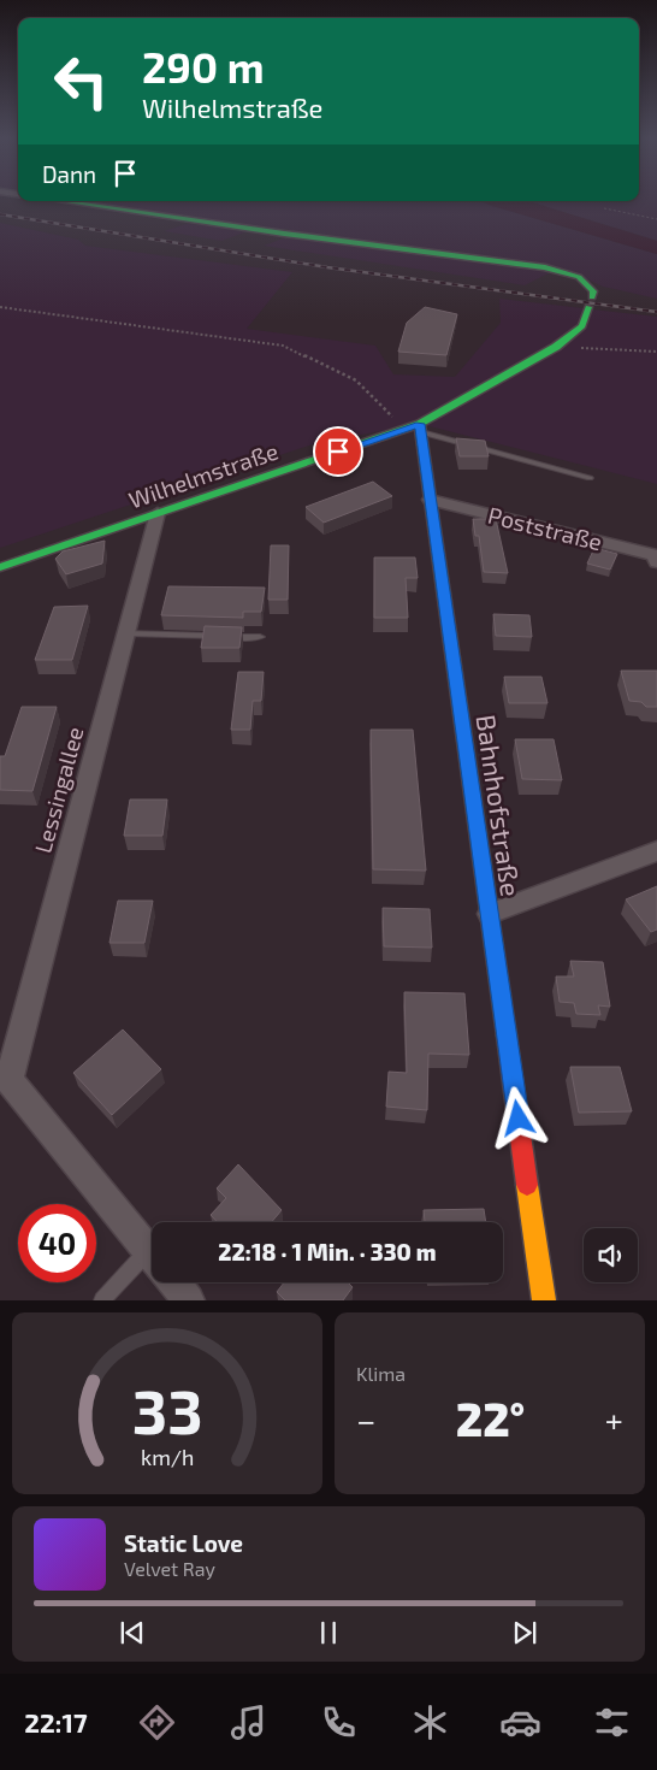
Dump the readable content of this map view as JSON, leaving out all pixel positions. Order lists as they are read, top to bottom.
{
  "streets": {
    "street": [
      "Wilhelmstraße",
      "Poststraße",
      "Lessingallee",
      "Bahnhofstraße"
    ]
  },
  "crossings": [
    ["Wilhelmstraße", "Lessingallee"],
    ["Wilhelmstraße", "Bahnhofstraße"],
    ["Poststraße", "Bahnhofstraße"]
  ],
  "page": {
    "turn": ["290 m", "Wilhelmstraße"],
    "then": "Dann",
    "limit": "40",
    "trip": "22:18 · 1 Min. · 330 m",
    "tile": "Klima",
    "heat": ["−", "22°", "+"],
    "song": ["Static Love", "Velvet Ray"],
    "tabs": "22:17",
    "gauge": ["33", "km/h"]
  }
}
